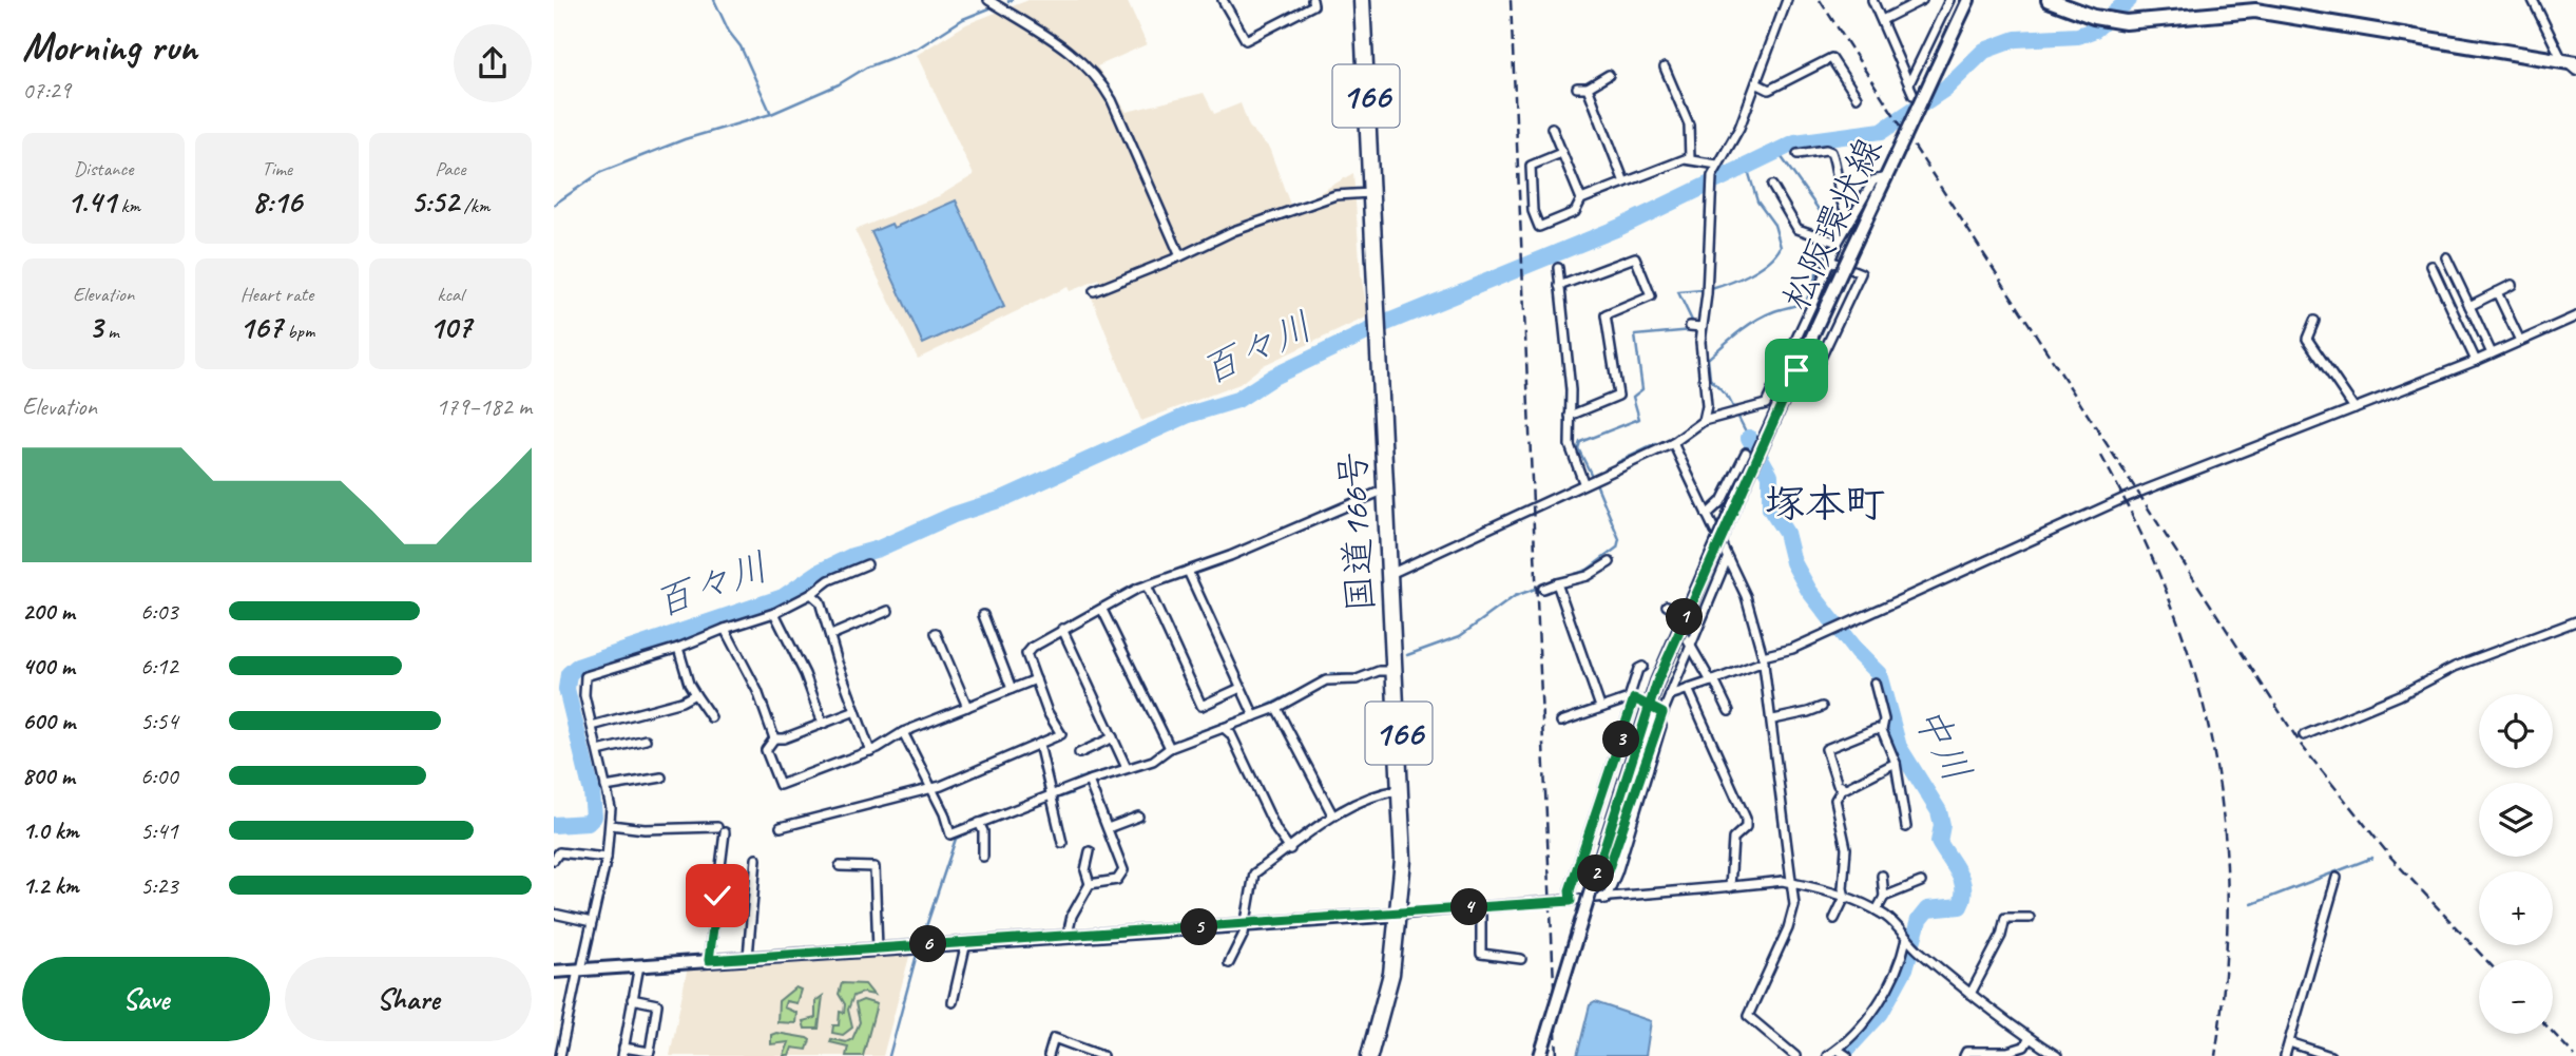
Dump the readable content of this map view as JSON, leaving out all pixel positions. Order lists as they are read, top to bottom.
{
  "streets": {
    "highway": ["166", "国道166号"],
    "main road": ["松阪環状線"]
  },
  "districts": ["塚本町"],
  "water": ["百々川", "中川"],
  "page": {
    "heading": ["Morning run", "07:29"],
    "stats": [
      ["Distance", "1.41 km"],
      ["Time", "8:16"],
      ["Pace", "5:52 /km"],
      ["Elevation", "3 m"],
      ["Heart rate", "167 bpm"],
      ["kcal", "107"]
    ],
    "chart": ["Elevation", "179–182 m"],
    "list": [
      {
        "name": "200 m",
        "note": "6:03"
      },
      {
        "name": "400 m",
        "note": "6:12"
      },
      {
        "name": "600 m",
        "note": "5:54"
      },
      {
        "name": "800 m",
        "note": "6:00"
      },
      {
        "name": "1.0 km",
        "note": "5:41"
      },
      {
        "name": "1.2 km",
        "note": "5:23"
      }
    ],
    "pins": [
      "1",
      "3",
      "2",
      "4",
      "5",
      "6"
    ],
    "map_buttons": ["+", "−"],
    "buttons": ["Save", "Share"]
  }
}
